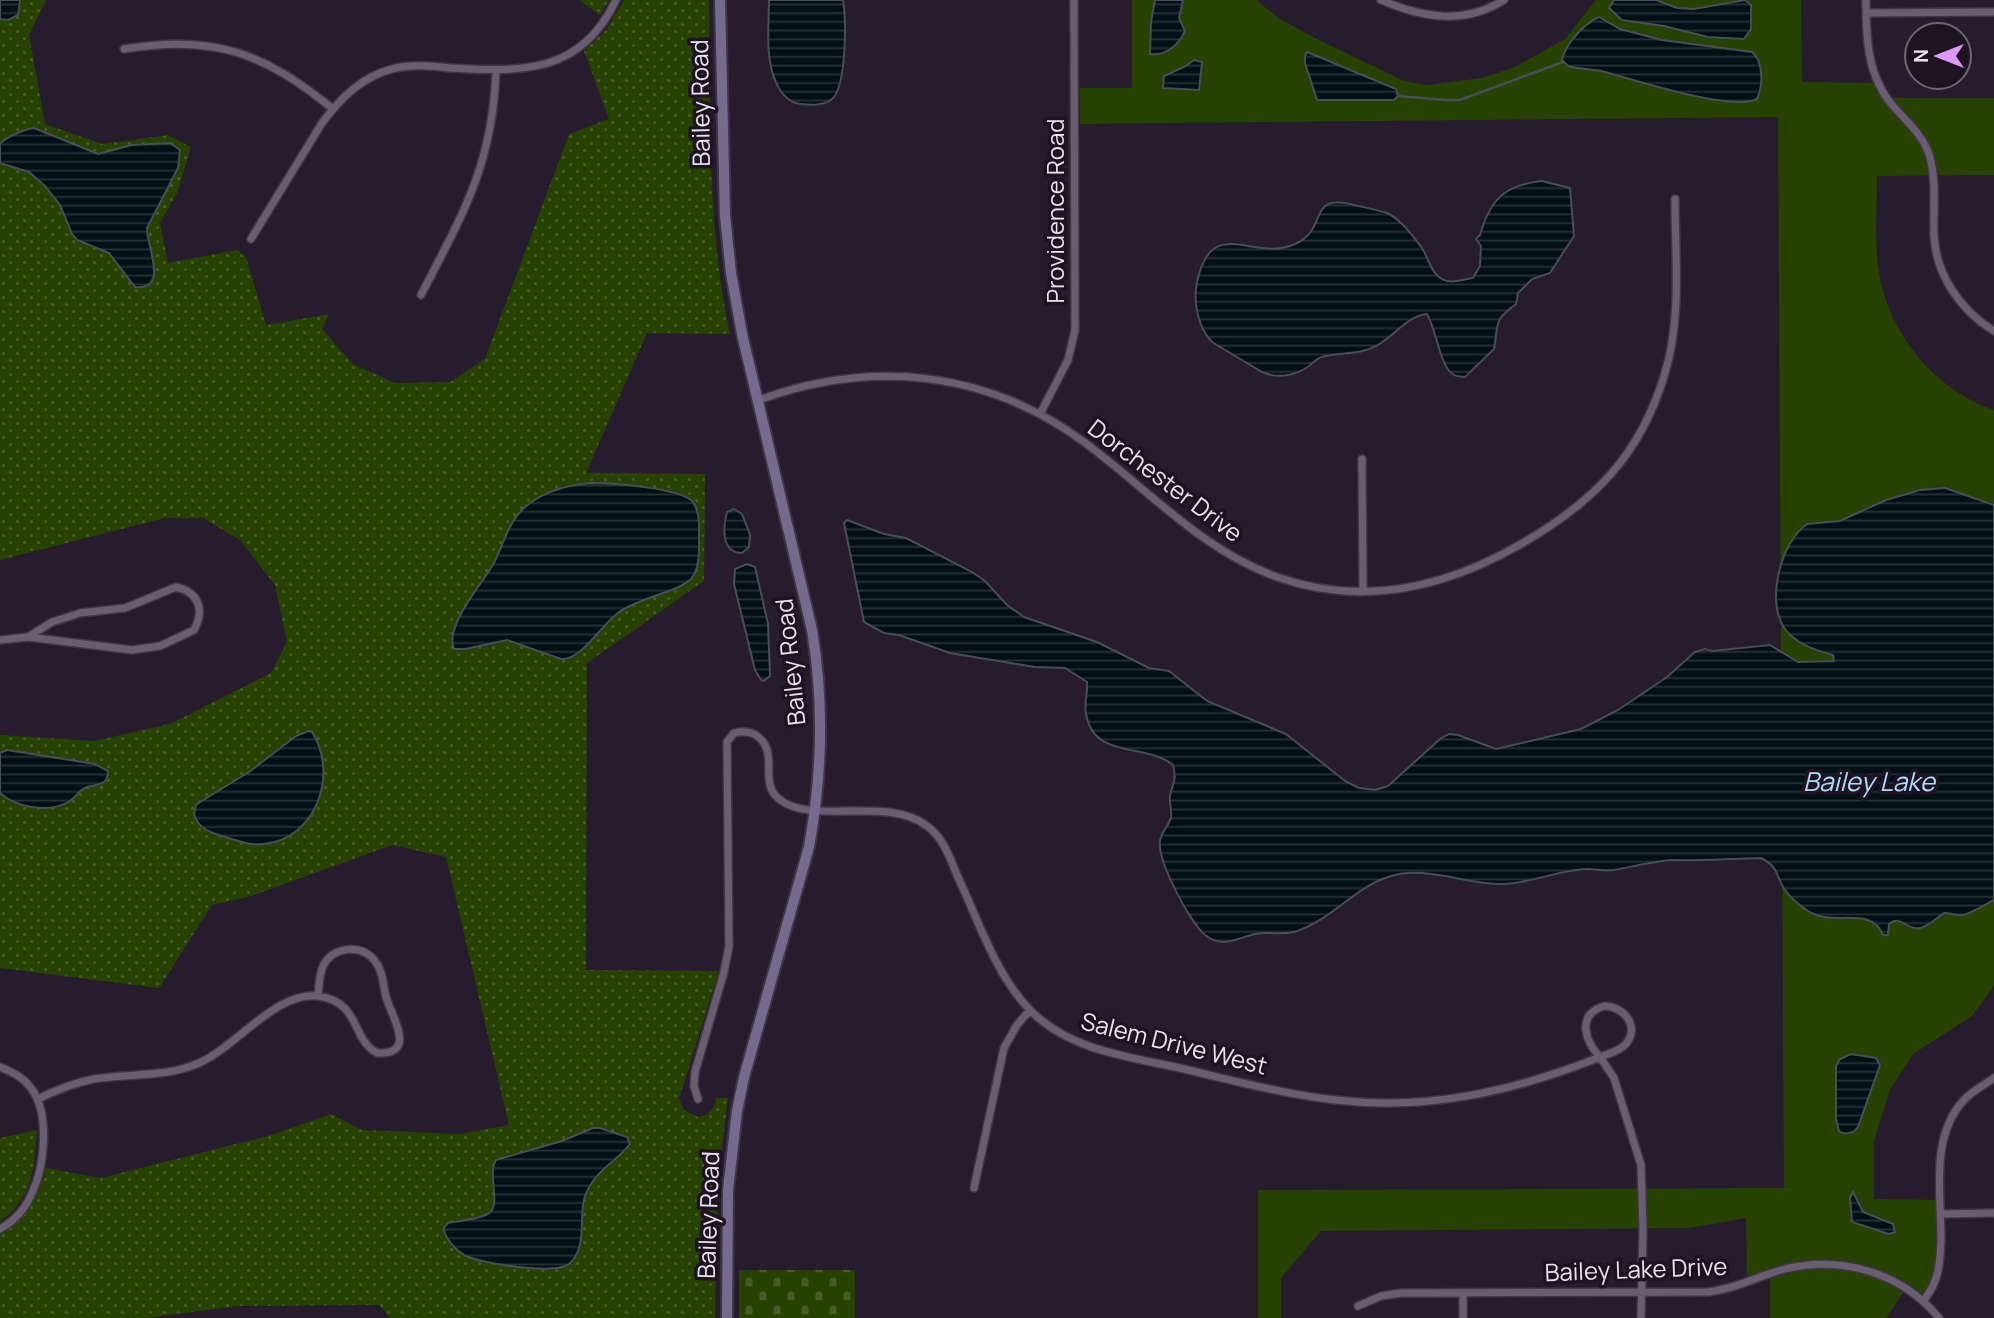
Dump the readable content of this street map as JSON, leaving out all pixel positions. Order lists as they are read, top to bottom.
{
  "streets": {
    "main road": ["Bailey Road"],
    "street": [
      "Providence Road",
      "Dorchester Drive",
      "Salem Drive West",
      "Bailey Lake Drive"
    ]
  },
  "crossings": [
    ["Bailey Road", "Dorchester Drive"],
    ["Bailey Road", "Salem Drive West"],
    ["Providence Road", "Dorchester Drive"]
  ],
  "water": ["Bailey Lake"],
  "north": "left"
}
